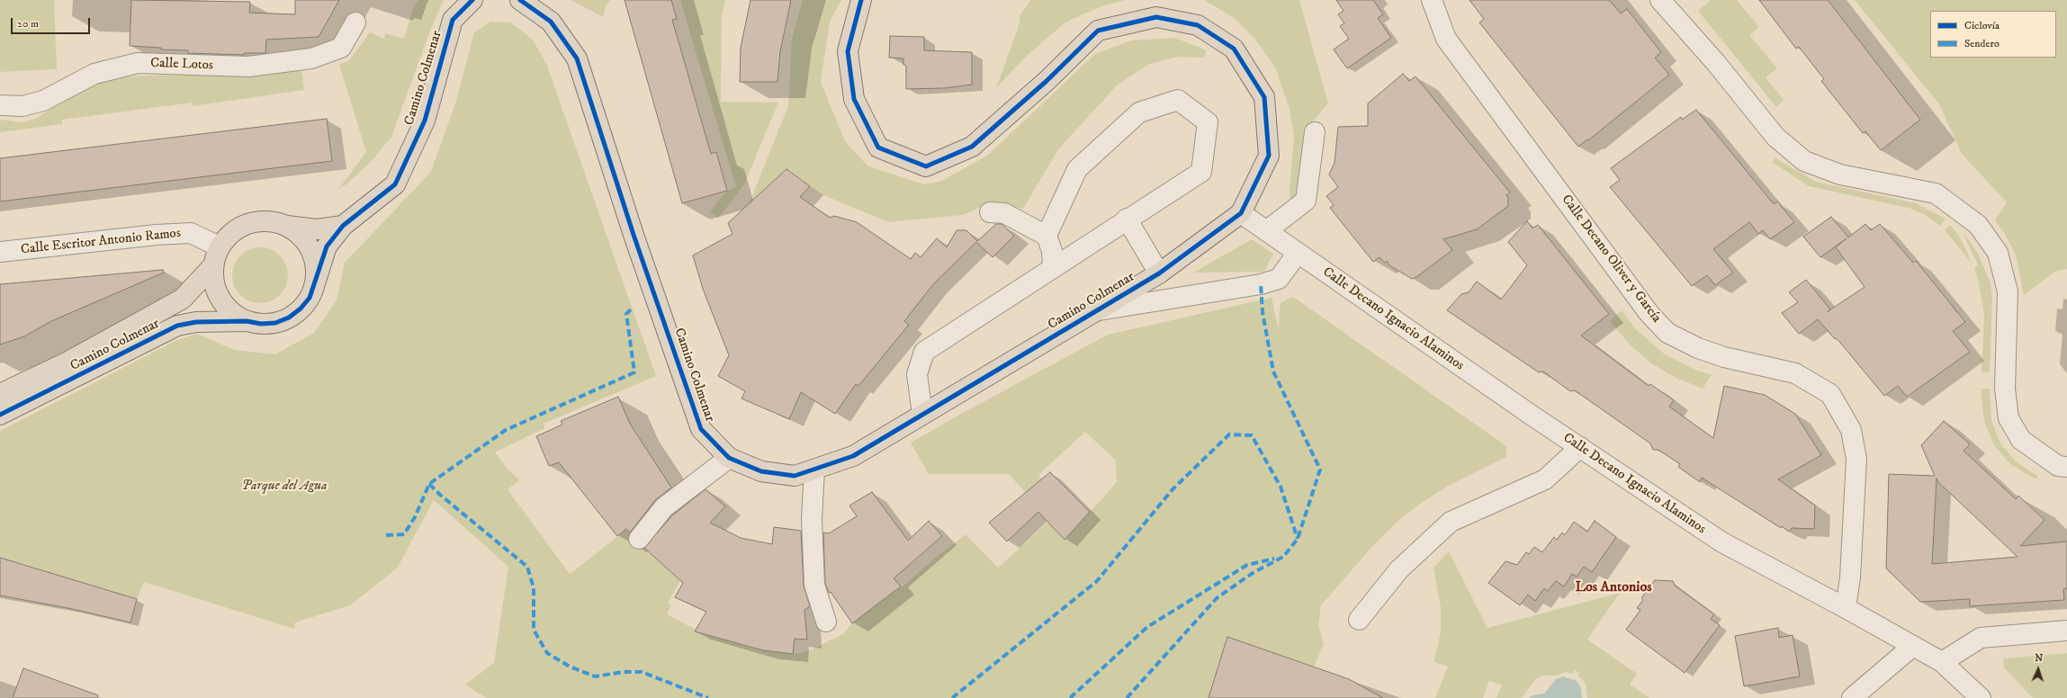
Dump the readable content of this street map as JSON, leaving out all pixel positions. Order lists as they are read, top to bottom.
{
  "streets": {
    "main road": ["Camino Colmenar"],
    "street": [
      "Calle Lotos",
      "Calle Escritor Antonio Ramos",
      "Calle Decano Oliver y García",
      "Calle Decano Ignacio Alaminos"
    ]
  },
  "crossings": [
    ["Camino Colmenar", "Calle Escritor Antonio Ramos"],
    ["Camino Colmenar", "Calle Decano Ignacio Alaminos"],
    ["Calle Decano Oliver y García", "Calle Decano Ignacio Alaminos"]
  ],
  "districts": ["Los Antonios"],
  "parks": ["Parque del Agua"],
  "legend": ["Ciclovía", "Sendero"],
  "scale_bar": "20 m",
  "north": "top"
}
